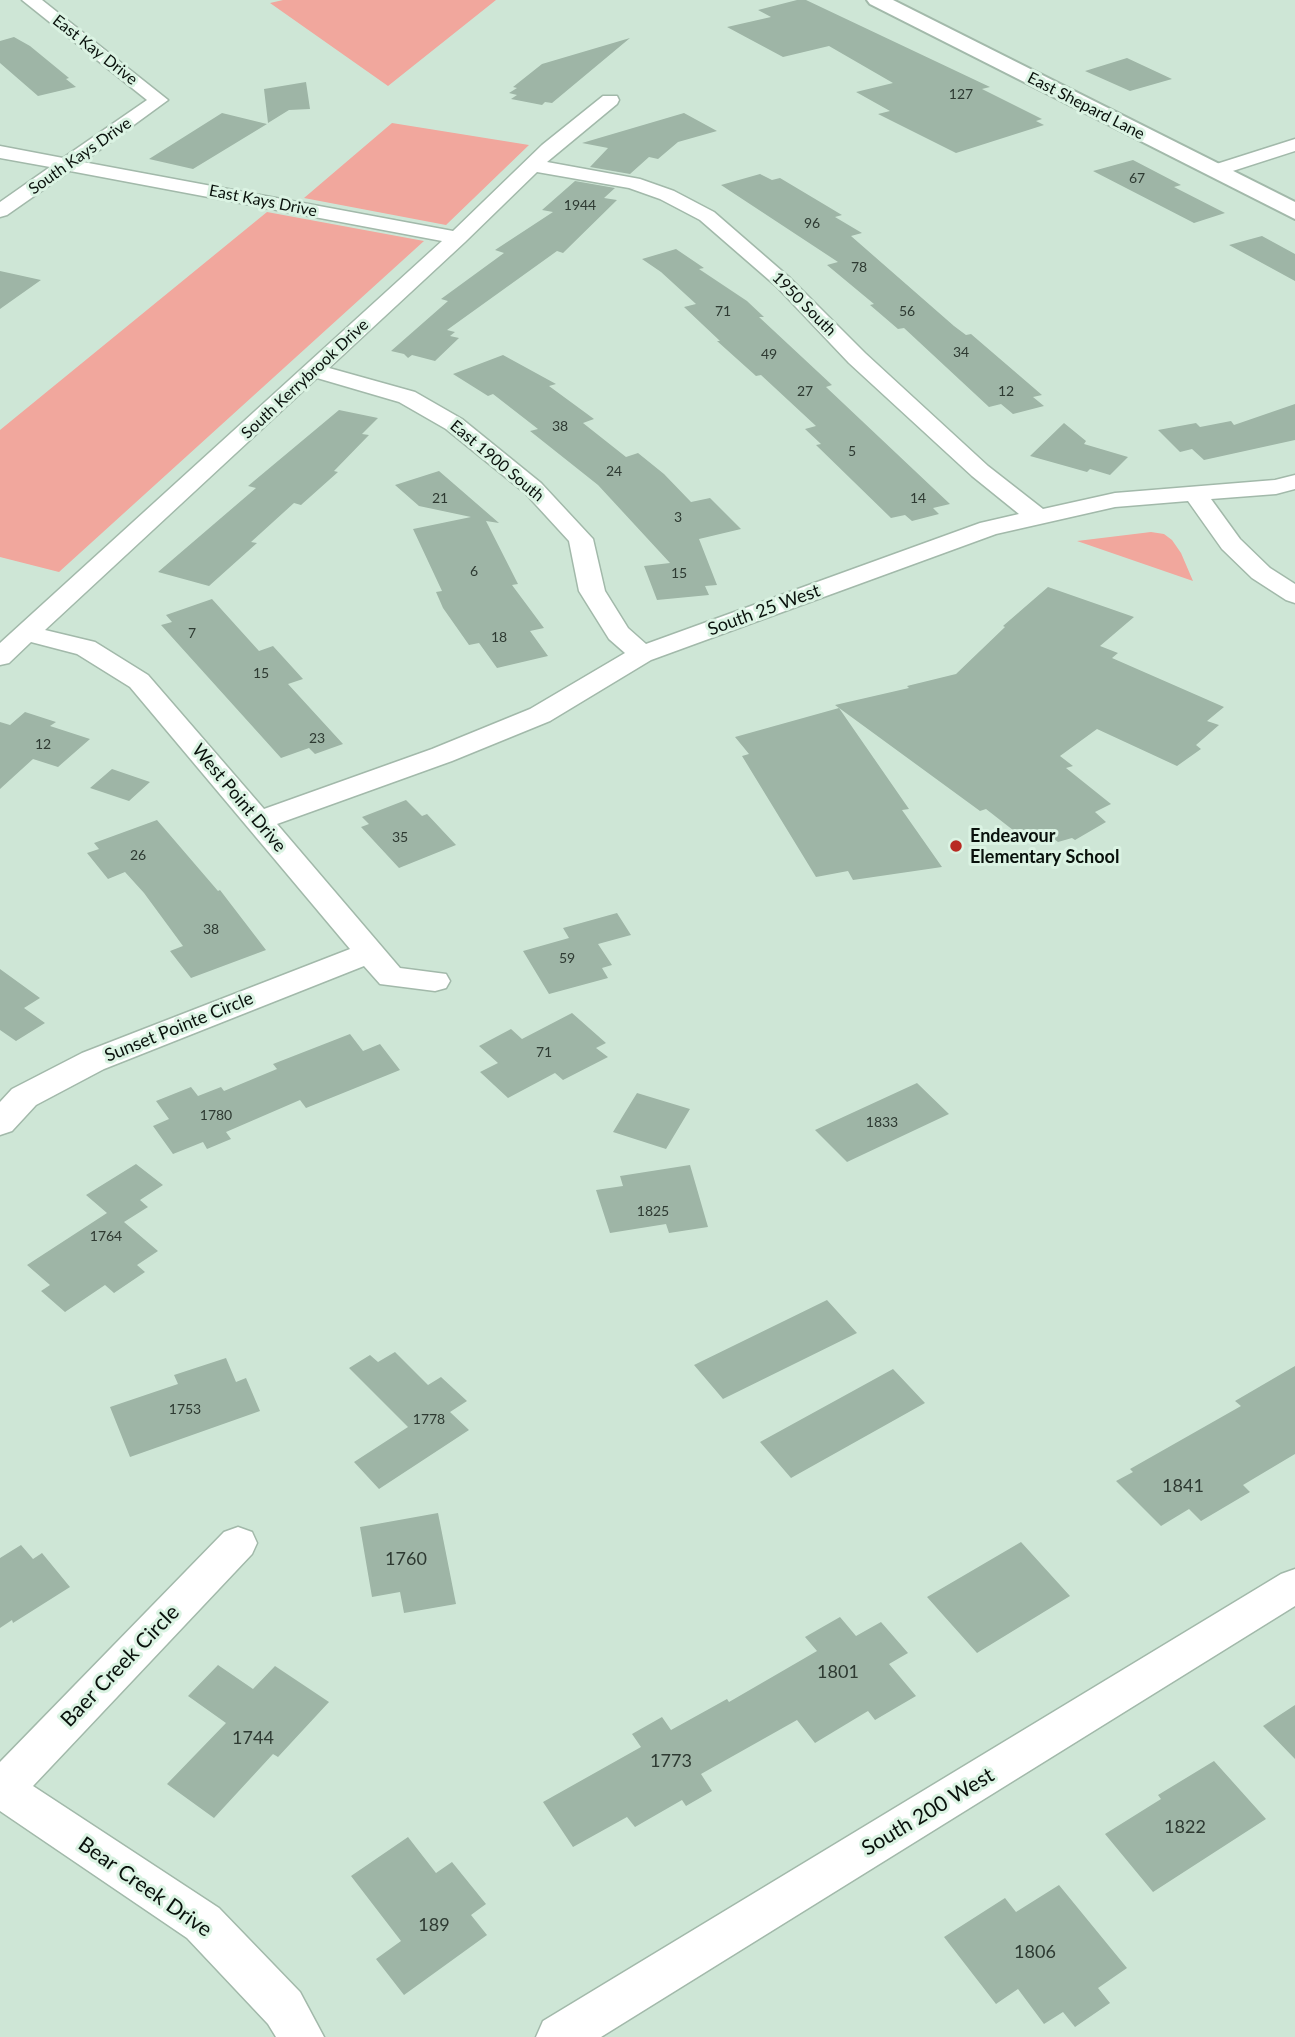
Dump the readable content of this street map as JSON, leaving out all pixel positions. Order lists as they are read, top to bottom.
{
  "streets": {
    "street": [
      "East Kay Drive",
      "East Shepard Lane",
      "South Kays Drive",
      "East Kays Drive",
      "1950 South",
      "South Kerrybrook Drive",
      "East 1900 South",
      "South 25 West",
      "West Point Drive",
      "Sunset Pointe Circle",
      "Baer Creek Circle",
      "South 200 West",
      "Bear Creek Drive"
    ]
  },
  "crossings": [
    ["East Kay Drive", "South Kays Drive"],
    ["South Kays Drive", "East Kays Drive"],
    ["East Kays Drive", "South Kerrybrook Drive"],
    ["1950 South", "South Kerrybrook Drive"],
    ["1950 South", "South 25 West"],
    ["South Kerrybrook Drive", "East 1900 South"],
    ["South Kerrybrook Drive", "West Point Drive"],
    ["East 1900 South", "South 25 West"],
    ["South 25 West", "West Point Drive"],
    ["West Point Drive", "Sunset Pointe Circle"],
    ["Baer Creek Circle", "Bear Creek Drive"]
  ],
  "places": ["Endeavour Elementary School"],
  "house_numbers": [
    "127",
    "67",
    "1944",
    "96",
    "78",
    "71",
    "56",
    "34",
    "49",
    "27",
    "12",
    "38",
    "5",
    "24",
    "21",
    "14",
    "3",
    "6",
    "15",
    "7",
    "18",
    "15",
    "23",
    "12",
    "35",
    "26",
    "38",
    "59",
    "71",
    "1780",
    "1833",
    "1825",
    "1764",
    "1753",
    "1778",
    "1841",
    "1760",
    "1801",
    "1744",
    "1773",
    "1822",
    "189",
    "1806"
  ]
}
